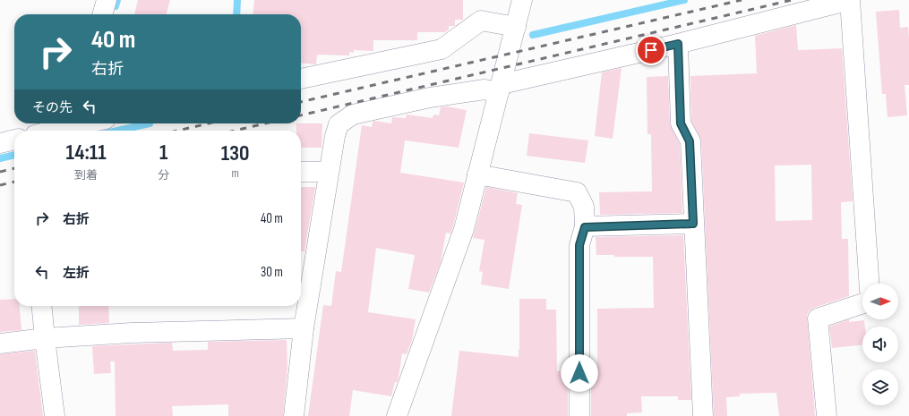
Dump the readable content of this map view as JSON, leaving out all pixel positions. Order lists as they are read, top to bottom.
{
  "north": "right",
  "page": {
    "turn": ["40 m", "右折"],
    "then": "その先",
    "eta": [
      "14:11",
      "到着",
      "1",
      "分",
      "130",
      "m"
    ],
    "list": [
      {
        "name": "右折",
        "value": "40 m"
      },
      {
        "name": "左折",
        "value": "30 m"
      }
    ]
  }
}
